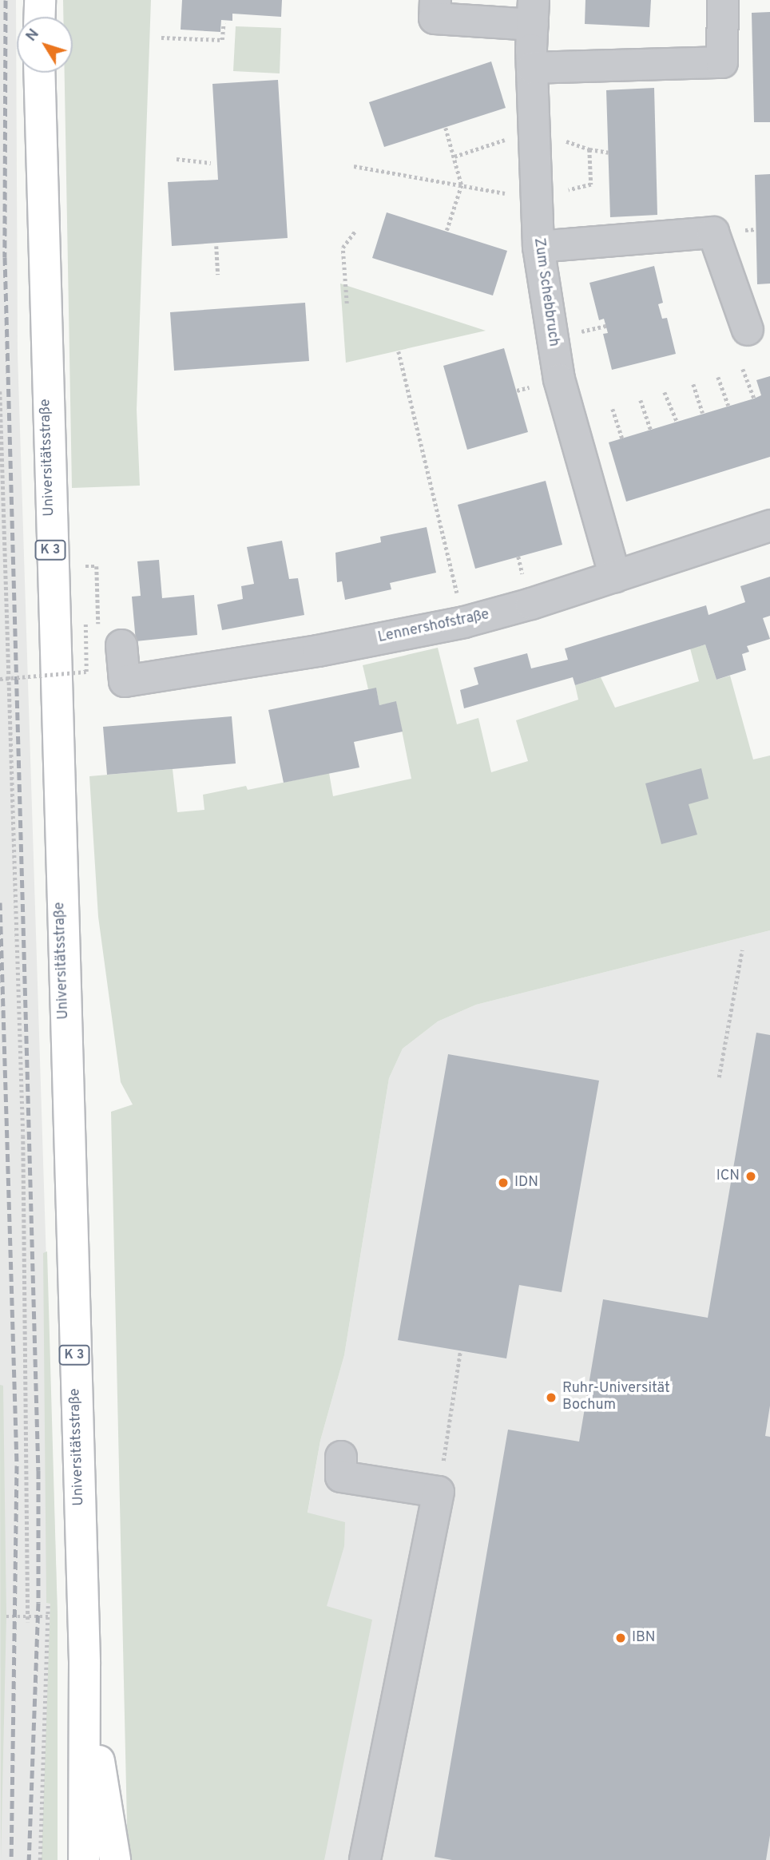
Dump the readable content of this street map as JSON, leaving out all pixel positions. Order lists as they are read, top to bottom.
{
  "streets": {
    "highway": ["Universitätsstraße", "K 3"],
    "street": ["Zum Schebbruch", "Lennershofstraße"]
  },
  "crossings": [
    ["Zum Schebbruch", "Lennershofstraße"]
  ],
  "places": [
    "ICN",
    "IDN",
    "Ruhr-Universität Bochum",
    "IBN"
  ],
  "north": "top left"
}
